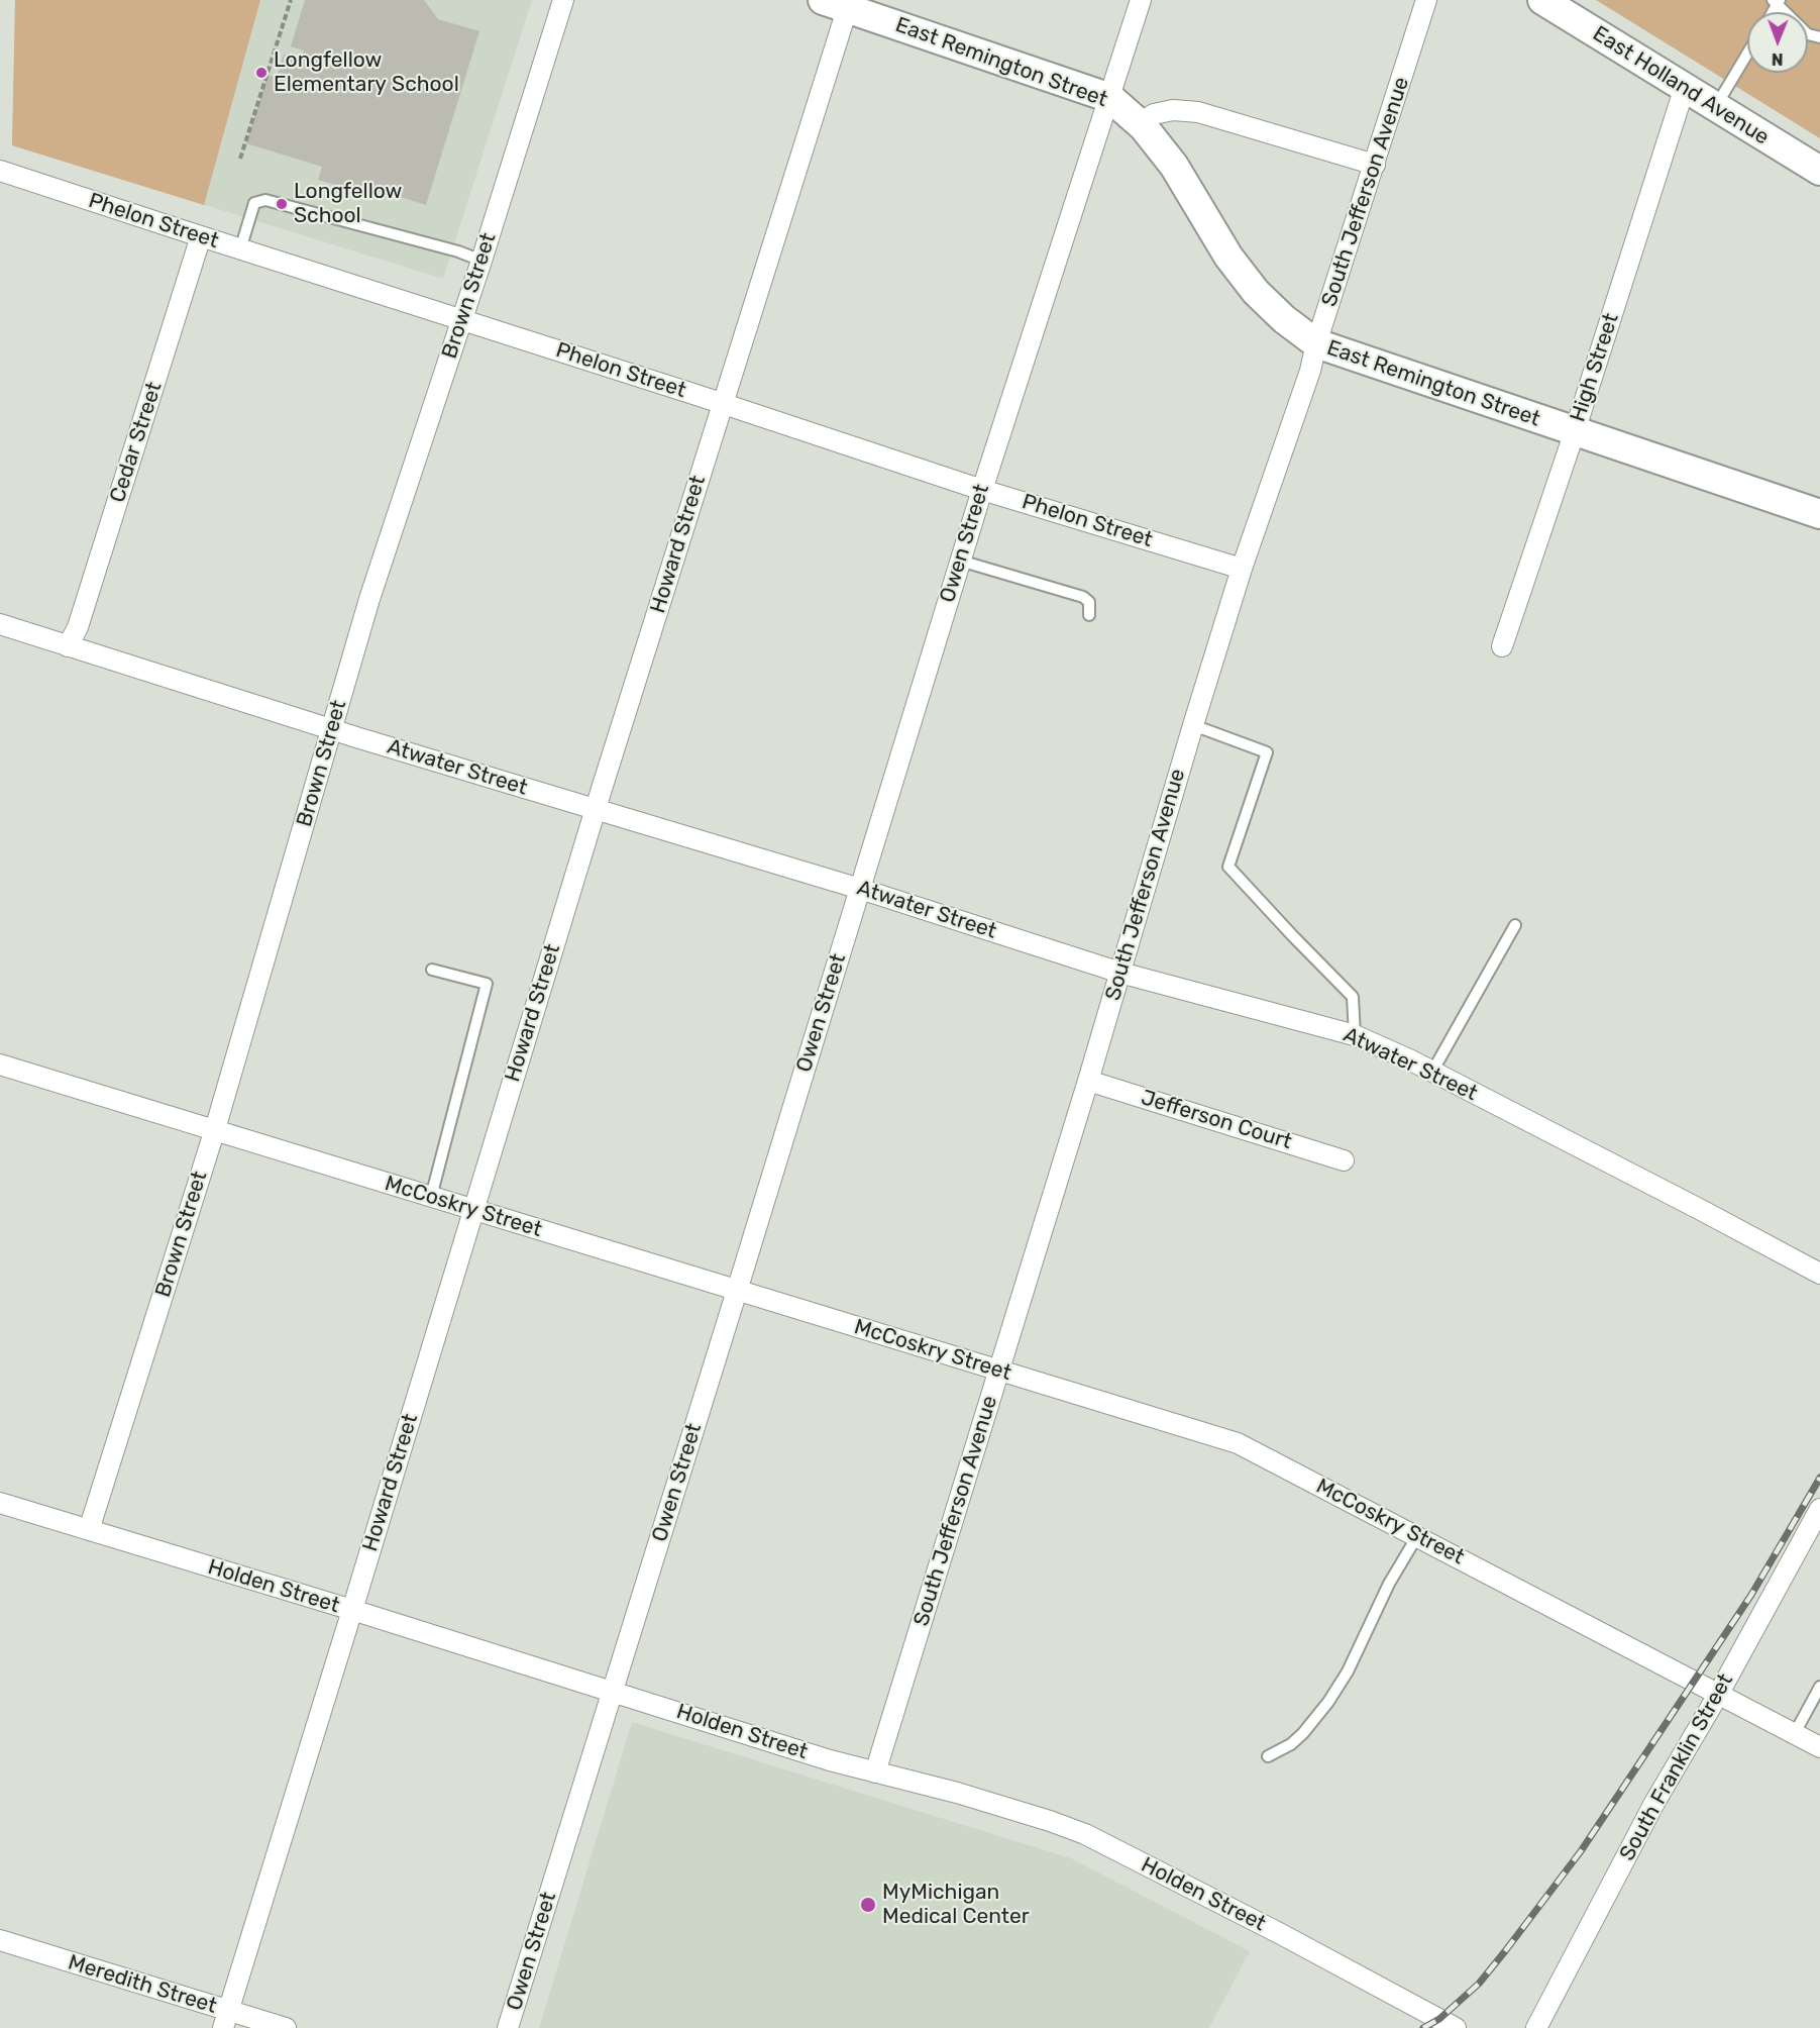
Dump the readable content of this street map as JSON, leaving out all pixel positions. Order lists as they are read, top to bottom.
{
  "streets": {
    "main road": ["East Remington Street", "East Holland Avenue"],
    "street": [
      "South Jefferson Avenue",
      "Phelon Street",
      "Brown Street",
      "High Street",
      "Cedar Street",
      "Owen Street",
      "Howard Street",
      "Atwater Street",
      "Jefferson Court",
      "McCoskry Street",
      "Holden Street",
      "South Franklin Street",
      "Meredith Street"
    ]
  },
  "crossings": [
    ["East Remington Street", "South Jefferson Avenue"],
    ["East Remington Street", "High Street"],
    ["East Remington Street", "Owen Street"],
    ["East Remington Street", "Howard Street"],
    ["East Holland Avenue", "High Street"],
    ["South Jefferson Avenue", "Phelon Street"],
    ["South Jefferson Avenue", "Atwater Street"],
    ["South Jefferson Avenue", "Jefferson Court"],
    ["South Jefferson Avenue", "McCoskry Street"],
    ["South Jefferson Avenue", "Holden Street"],
    ["Phelon Street", "Brown Street"],
    ["Phelon Street", "Cedar Street"],
    ["Phelon Street", "Owen Street"],
    ["Phelon Street", "Howard Street"],
    ["Brown Street", "Atwater Street"],
    ["Brown Street", "McCoskry Street"],
    ["Brown Street", "Holden Street"],
    ["Cedar Street", "Atwater Street"],
    ["Owen Street", "Atwater Street"],
    ["Owen Street", "McCoskry Street"],
    ["Owen Street", "Holden Street"],
    ["Howard Street", "Atwater Street"],
    ["Howard Street", "McCoskry Street"],
    ["Howard Street", "Holden Street"],
    ["Howard Street", "Meredith Street"],
    ["McCoskry Street", "South Franklin Street"]
  ],
  "places": ["Longfellow Elementary School", "Longfellow School", "MyMichigan Medical Center"],
  "north": "bottom"
}
